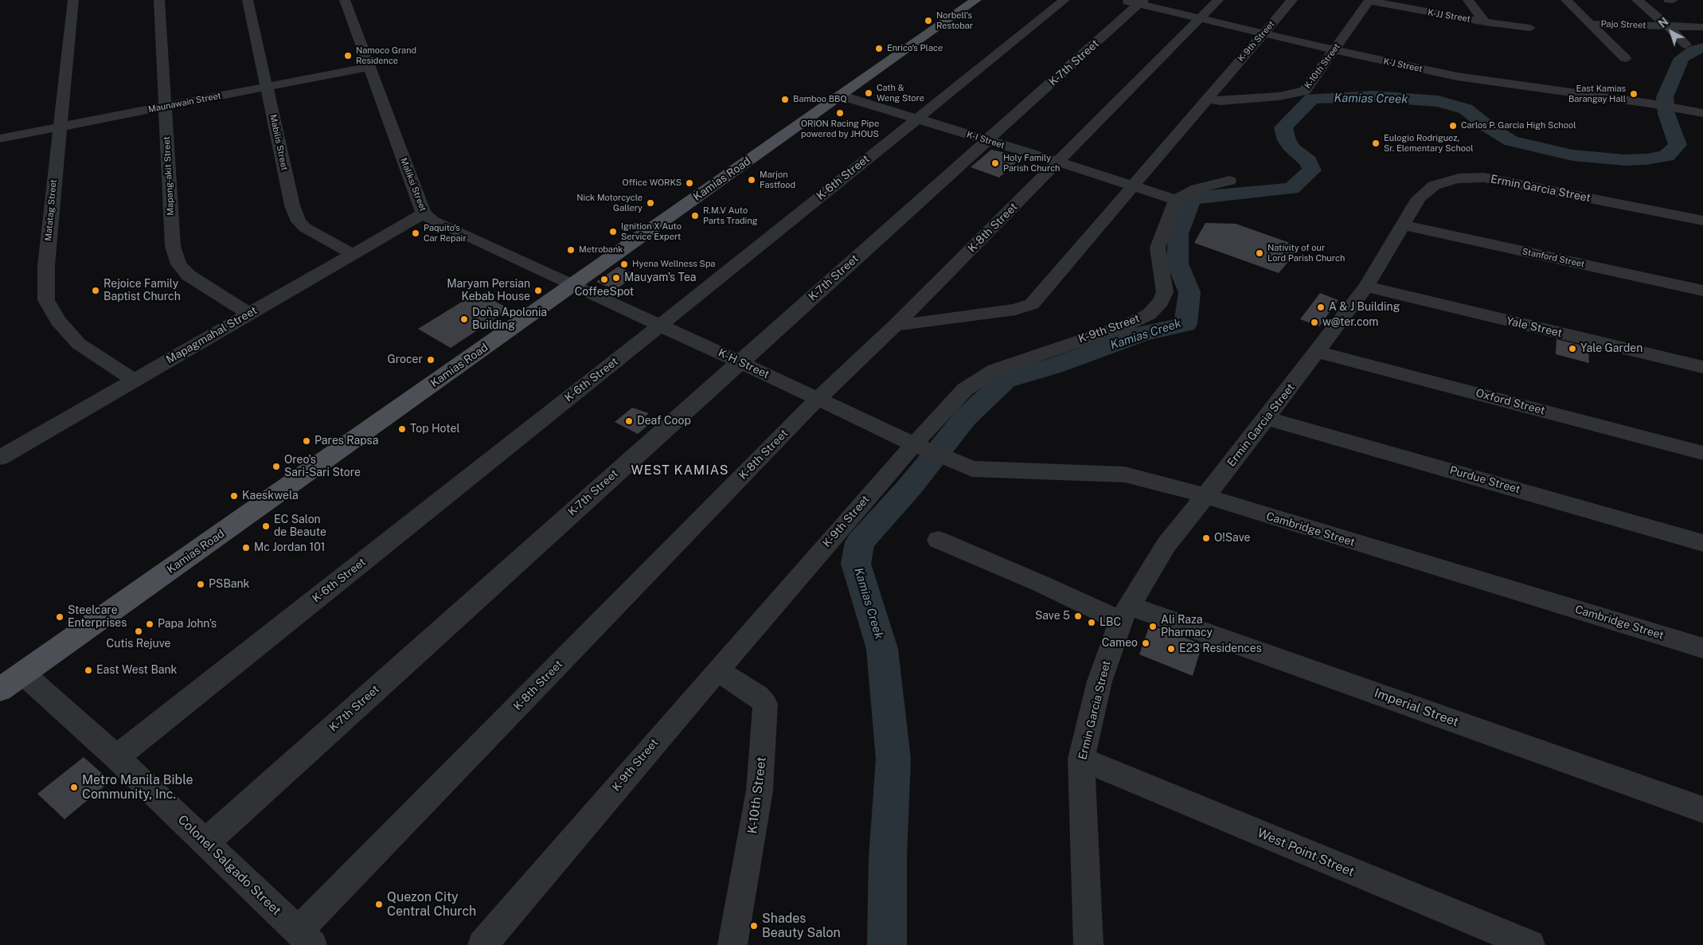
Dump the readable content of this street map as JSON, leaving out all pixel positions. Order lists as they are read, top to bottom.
{
  "streets": {
    "main road": ["Kamias Road"],
    "street": [
      "K-JJ Street",
      "Pajo Street",
      "K-9th Street",
      "K-7th Street",
      "K-J Street",
      "K-10th Street",
      "Maunawain Street",
      "K-I Street",
      "Mabilis Street",
      "Mapang-akit Street",
      "K-6th Street",
      "Maliksi Street",
      "Ermin Garcia Street",
      "Matatag Street",
      "K-8th Street",
      "Stanford Street",
      "Yale Street",
      "Mapagmahal Street",
      "K-H Street",
      "Oxford Street",
      "Purdue Street",
      "Cambridge Street",
      "Imperial Street",
      "West Point Street",
      "Colonel Salgado Street"
    ]
  },
  "crossings": [
    ["K-JJ Street", "K-10th Street"],
    ["K-9th Street", "K-J Street"],
    ["K-9th Street", "K-10th Street"],
    ["K-9th Street", "K-I Street"],
    ["K-9th Street", "K-8th Street"],
    ["K-9th Street", "K-H Street"],
    ["K-9th Street", "Cambridge Street"],
    ["K-7th Street", "K-J Street"],
    ["K-7th Street", "K-I Street"],
    ["K-7th Street", "K-H Street"],
    ["K-7th Street", "Colonel Salgado Street"],
    ["K-J Street", "K-10th Street"],
    ["K-J Street", "K-8th Street"],
    ["Maunawain Street", "Mabilis Street"],
    ["Maunawain Street", "Mapang-akit Street"],
    ["Maunawain Street", "Maliksi Street"],
    ["Maunawain Street", "Matatag Street"],
    ["K-I Street", "K-6th Street"],
    ["K-I Street", "Kamias Road"],
    ["K-I Street", "K-8th Street"],
    ["Mabilis Street", "Mapagmahal Street"],
    ["Mapang-akit Street", "Mapagmahal Street"],
    ["K-6th Street", "K-H Street"],
    ["K-6th Street", "Colonel Salgado Street"],
    ["Kamias Road", "Maliksi Street"],
    ["Kamias Road", "K-H Street"],
    ["Kamias Road", "Colonel Salgado Street"],
    ["Maliksi Street", "Mapagmahal Street"],
    ["Maliksi Street", "K-H Street"],
    ["Ermin Garcia Street", "Stanford Street"],
    ["Ermin Garcia Street", "Yale Street"],
    ["Ermin Garcia Street", "Oxford Street"],
    ["Ermin Garcia Street", "Purdue Street"],
    ["Ermin Garcia Street", "Cambridge Street"],
    ["Ermin Garcia Street", "Imperial Street"],
    ["Ermin Garcia Street", "West Point Street"],
    ["Matatag Street", "Mapagmahal Street"],
    ["K-8th Street", "K-H Street"],
    ["K-8th Street", "Colonel Salgado Street"],
    ["K-H Street", "Cambridge Street"]
  ],
  "districts": ["WEST KAMIAS"],
  "water": ["Kamias Creek"],
  "places": [
    "Norbell's Restobar",
    "Enrico's Place",
    "Namoco Grand Residence",
    "Cath & Weng Store",
    "East Kamias Barangay Hall",
    "Bamboo BBQ",
    "ORION Racing Pipe powered by JHOUS",
    "Carlos P. Garcia High School",
    "Eulogio Rodriguez, Sr. Elementary School",
    "Holy Family Parish Church",
    "Marjon Fastfood",
    "Office WORKS",
    "Nick Motorcycle Gallery",
    "R.M.V Auto Parts Trading",
    "Ignition X Auto Service Expert",
    "Paquito's Car Repair",
    "Metrobank",
    "Nativity of our Lord Parish Church",
    "Hyena Wellness Spa",
    "Mauyam's Tea",
    "CoffeeSpot",
    "Rejoice Family Baptist Church",
    "Maryam Persian Kebab House",
    "A & J Building",
    "Doña Apolonia Building",
    "w@ter.com",
    "Yale Garden",
    "Grocer",
    "Deaf Coop",
    "Top Hotel",
    "Pares Rapsa",
    "Oreo's Sari-Sari Store",
    "Kaeskwela",
    "EC Salon de Beaute",
    "O!Save",
    "Mc Jordan 101",
    "PSBank",
    "Save 5",
    "Steelcare Enterprises",
    "LBC",
    "Papa John's",
    "Ali Raza Pharmacy",
    "Cutis Rejuve",
    "Cameo",
    "E23 Residences",
    "East West Bank",
    "Metro Manila Bible Community, Inc.",
    "Quezon City Central Church",
    "Shades Beauty Salon"
  ],
  "north": "top left"
}
